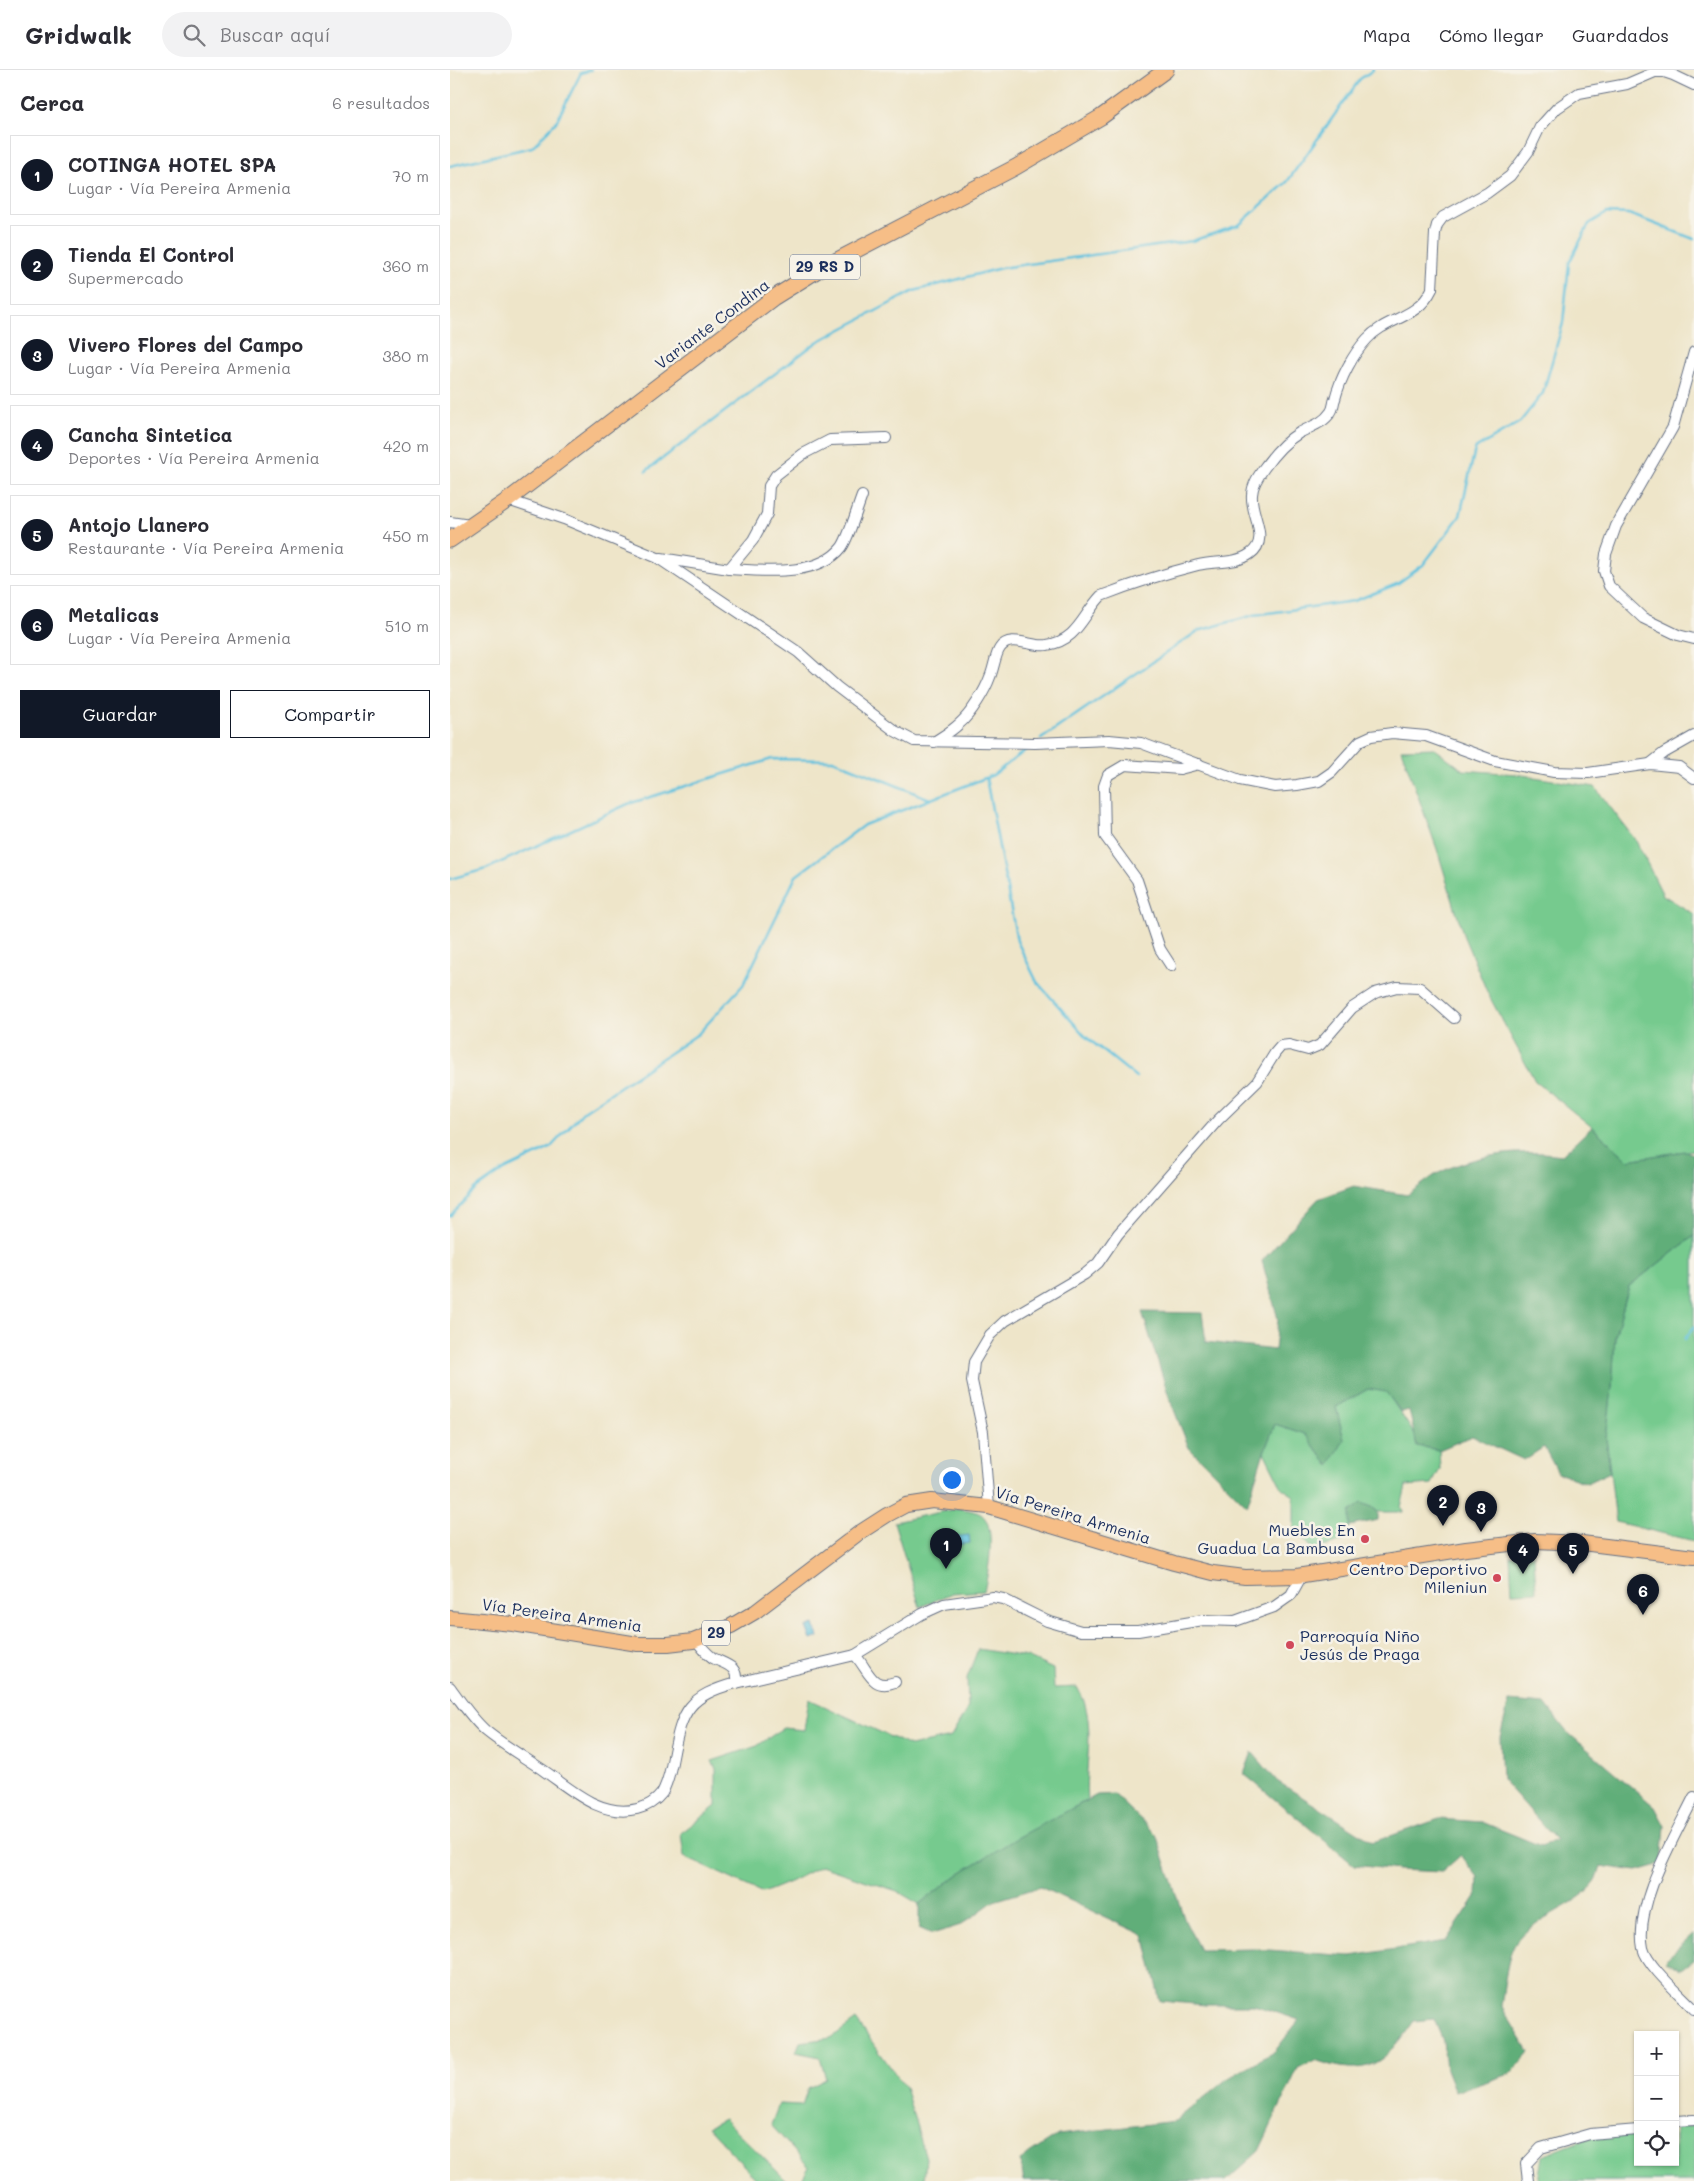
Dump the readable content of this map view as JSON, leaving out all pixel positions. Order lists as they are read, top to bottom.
{
  "streets": {
    "highway": ["29 RS D", "Variante Condina"],
    "main road": ["Vía Pereira Armenia", "29"]
  },
  "places": ["Muebles En Guadua La Bambusa", "Centro Deportivo Mileniun", "Parroquía Niño Jesús de Praga"],
  "page": {
    "header": "Gridwalk",
    "search": "Buscar aquí",
    "nav": ["Mapa", "Cómo llegar", "Guardados"],
    "heading": ["Cerca", "6 resultados"],
    "list": [
      {
        "mark": "1",
        "name": "COTINGA HOTEL SPA",
        "note": "Lugar · Vía Pereira Armenia",
        "value": "70 m"
      },
      {
        "mark": "2",
        "name": "Tienda El Control",
        "note": "Supermercado",
        "value": "360 m"
      },
      {
        "mark": "3",
        "name": "Vivero Flores del Campo",
        "note": "Lugar · Vía Pereira Armenia",
        "value": "380 m"
      },
      {
        "mark": "4",
        "name": "Cancha Sintetica",
        "note": "Deportes · Vía Pereira Armenia",
        "value": "420 m"
      },
      {
        "mark": "5",
        "name": "Antojo Llanero",
        "note": "Restaurante · Vía Pereira Armenia",
        "value": "450 m"
      },
      {
        "mark": "6",
        "name": "Metalicas",
        "note": "Lugar · Vía Pereira Armenia",
        "value": "510 m"
      }
    ],
    "buttons": ["Guardar", "Compartir"],
    "pins": [
      "2",
      "3",
      "1",
      "4",
      "5",
      "6"
    ],
    "map_buttons": ["+", "−"]
  }
}
